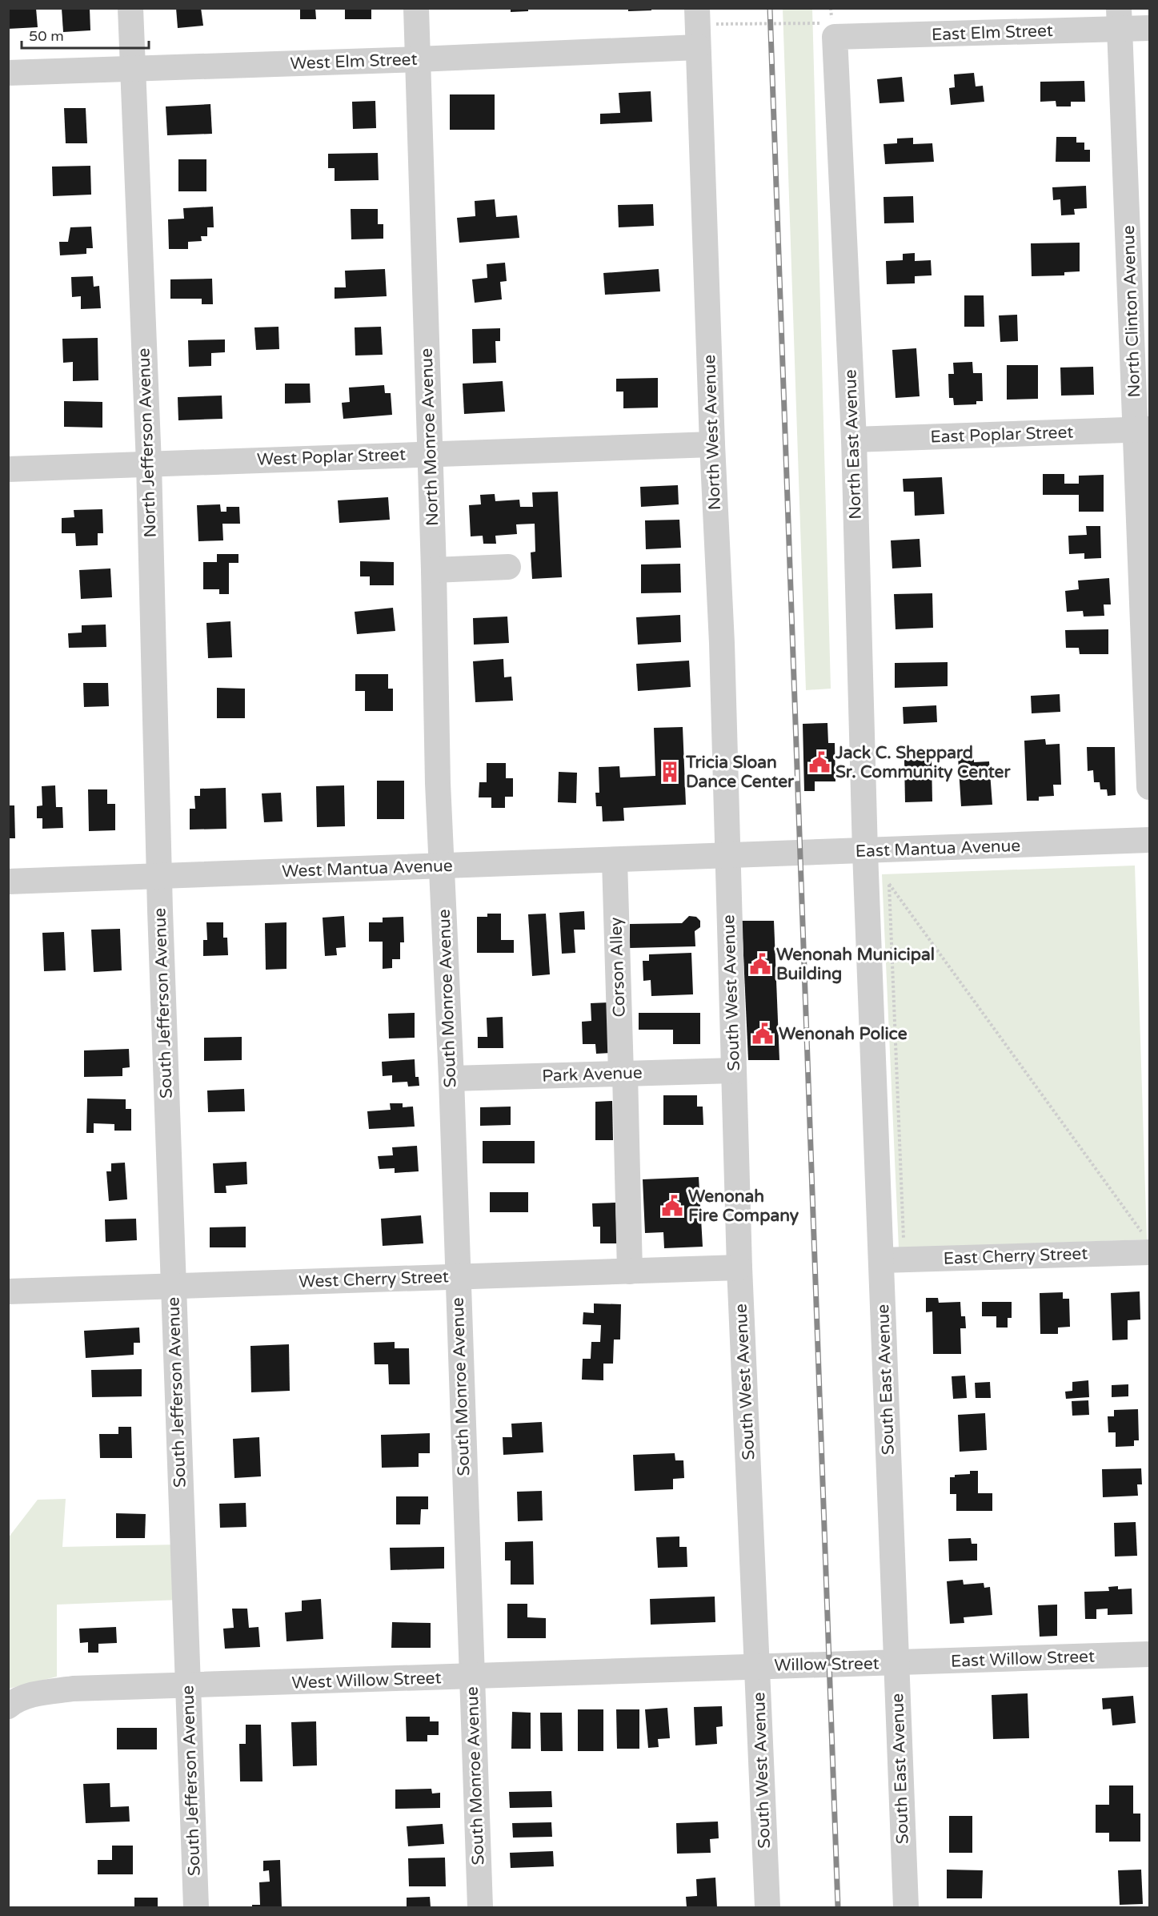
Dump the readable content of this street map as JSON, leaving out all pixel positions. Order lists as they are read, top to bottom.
{
  "streets": {
    "street": [
      "East Elm Street",
      "West Elm Street",
      "North Clinton Avenue",
      "North West Avenue",
      "East Poplar Street",
      "North Monroe Avenue",
      "North Jefferson Avenue",
      "North East Avenue",
      "West Poplar Street",
      "East Mantua Avenue",
      "West Mantua Avenue",
      "Corson Alley",
      "South West Avenue",
      "South Monroe Avenue",
      "South Jefferson Avenue",
      "Park Avenue",
      "East Cherry Street",
      "West Cherry Street",
      "South East Avenue",
      "East Willow Street",
      "Willow Street",
      "West Willow Street"
    ]
  },
  "crossings": [
    ["East Elm Street", "North Clinton Avenue"],
    ["East Elm Street", "North East Avenue"],
    ["West Elm Street", "North West Avenue"],
    ["West Elm Street", "North Monroe Avenue"],
    ["West Elm Street", "North Jefferson Avenue"],
    ["North Clinton Avenue", "East Poplar Street"],
    ["North West Avenue", "West Poplar Street"],
    ["North West Avenue", "East Mantua Avenue"],
    ["North West Avenue", "West Mantua Avenue"],
    ["North West Avenue", "South West Avenue"],
    ["East Poplar Street", "North East Avenue"],
    ["North Monroe Avenue", "West Poplar Street"],
    ["North Monroe Avenue", "West Mantua Avenue"],
    ["North Monroe Avenue", "South Monroe Avenue"],
    ["North Jefferson Avenue", "West Poplar Street"],
    ["North Jefferson Avenue", "West Mantua Avenue"],
    ["North Jefferson Avenue", "South Jefferson Avenue"],
    ["North East Avenue", "East Mantua Avenue"],
    ["North East Avenue", "South East Avenue"],
    ["East Mantua Avenue", "West Mantua Avenue"],
    ["East Mantua Avenue", "South West Avenue"],
    ["East Mantua Avenue", "South East Avenue"],
    ["West Mantua Avenue", "Corson Alley"],
    ["West Mantua Avenue", "South West Avenue"],
    ["West Mantua Avenue", "South Monroe Avenue"],
    ["West Mantua Avenue", "South Jefferson Avenue"],
    ["Corson Alley", "Park Avenue"],
    ["Corson Alley", "West Cherry Street"],
    ["South West Avenue", "Park Avenue"],
    ["South West Avenue", "West Cherry Street"],
    ["South West Avenue", "Willow Street"],
    ["South West Avenue", "West Willow Street"],
    ["South Monroe Avenue", "Park Avenue"],
    ["South Monroe Avenue", "West Cherry Street"],
    ["South Monroe Avenue", "West Willow Street"],
    ["South Jefferson Avenue", "West Cherry Street"],
    ["South Jefferson Avenue", "West Willow Street"],
    ["East Cherry Street", "South East Avenue"],
    ["South East Avenue", "East Willow Street"],
    ["South East Avenue", "Willow Street"],
    ["East Willow Street", "Willow Street"],
    ["Willow Street", "West Willow Street"]
  ],
  "places": {
    "public building": [
      "Jack C. Sheppard Sr. Community Center",
      "Wenonah Municipal Building",
      "Wenonah Police",
      "Wenonah Fire Company"
    ],
    "building": ["Tricia Sloan Dance Center"]
  },
  "scale_bar": "50 m"
}
